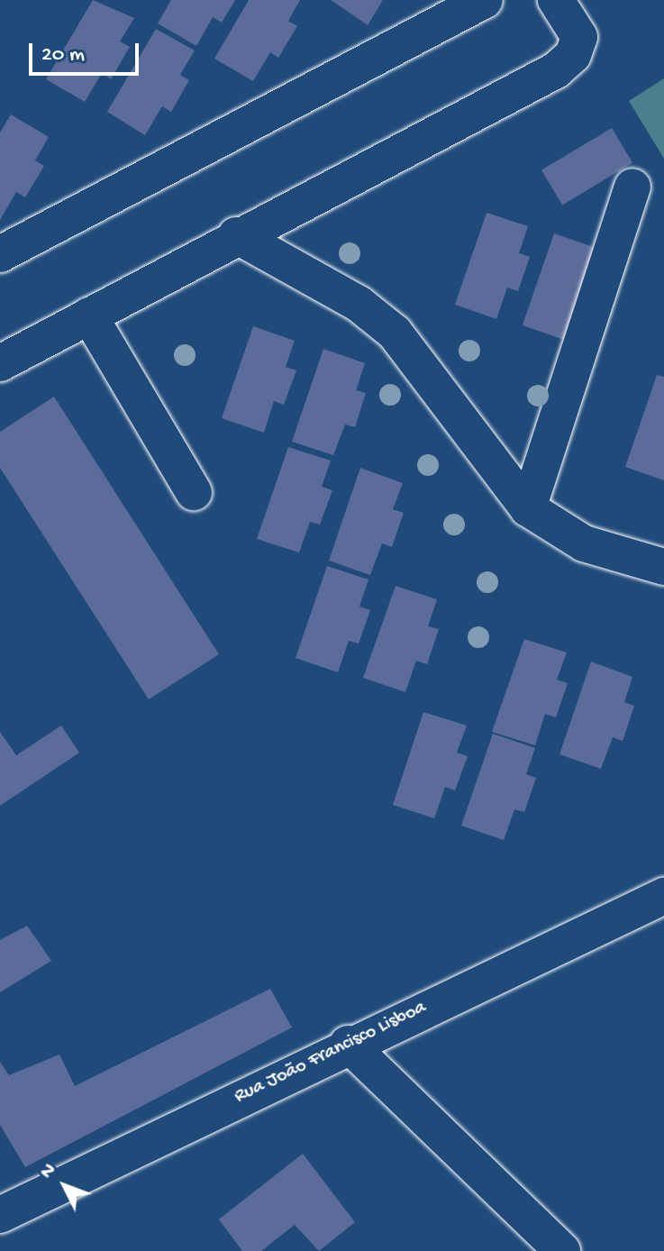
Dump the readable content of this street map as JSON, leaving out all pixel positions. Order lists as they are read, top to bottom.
{
  "streets": {
    "street": ["Rua João Francisco Lisboa"]
  },
  "scale_bar": "20 m",
  "north": "top left"
}
